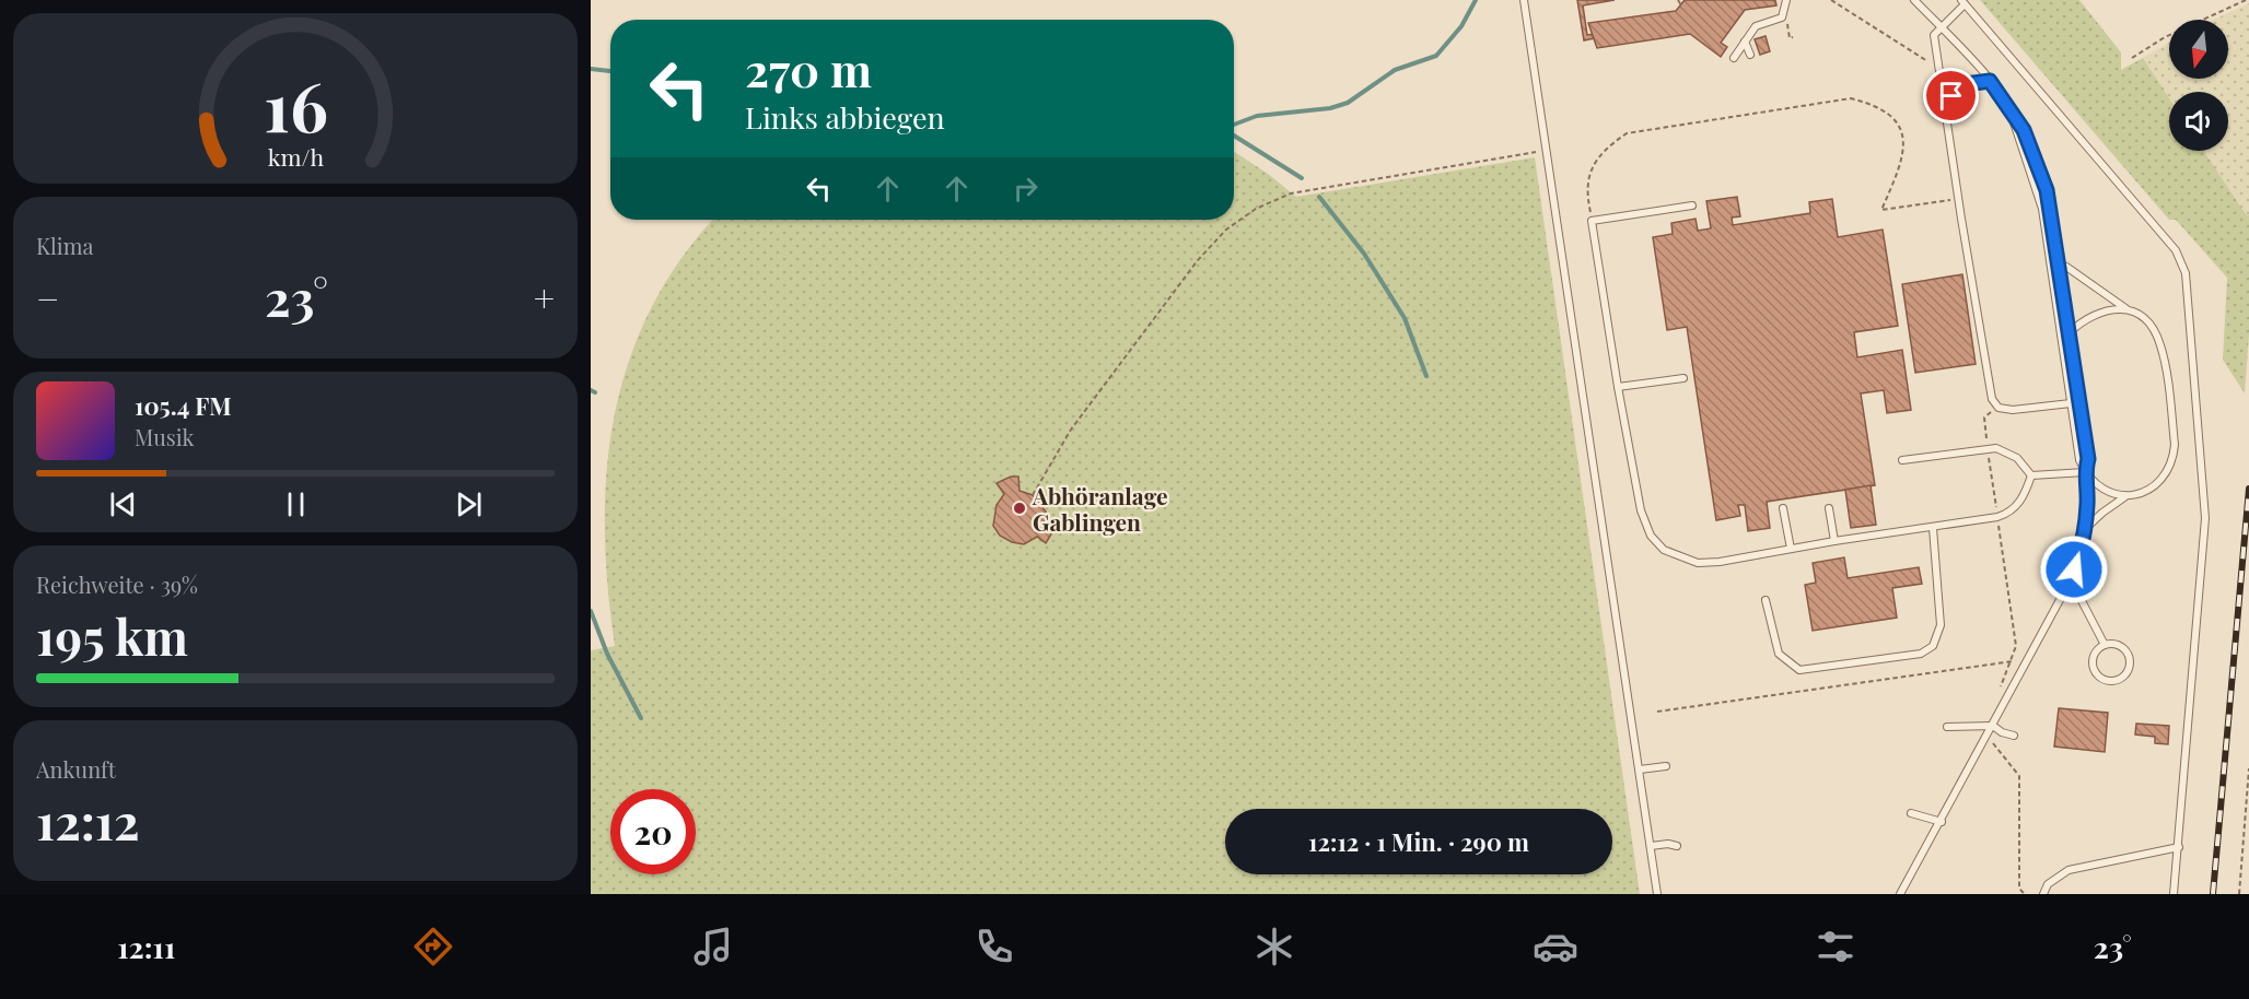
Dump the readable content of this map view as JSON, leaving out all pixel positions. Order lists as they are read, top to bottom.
{
  "places": ["Abhöranlage Gablingen"],
  "north": "bottom",
  "page": {
    "turn": ["270 m", "Links abbiegen"],
    "tile": [
      "Klima",
      ["Reichweite · 39%", "195 km"],
      ["Ankunft", "12:12"]
    ],
    "heat": ["−", "23°", "+"],
    "song": ["105.4 FM", "Musik"],
    "limit": "20",
    "trip": "12:12 · 1 Min. · 290 m",
    "tabs": ["12:11", "23°"],
    "gauge": ["16", "km/h"]
  }
}
